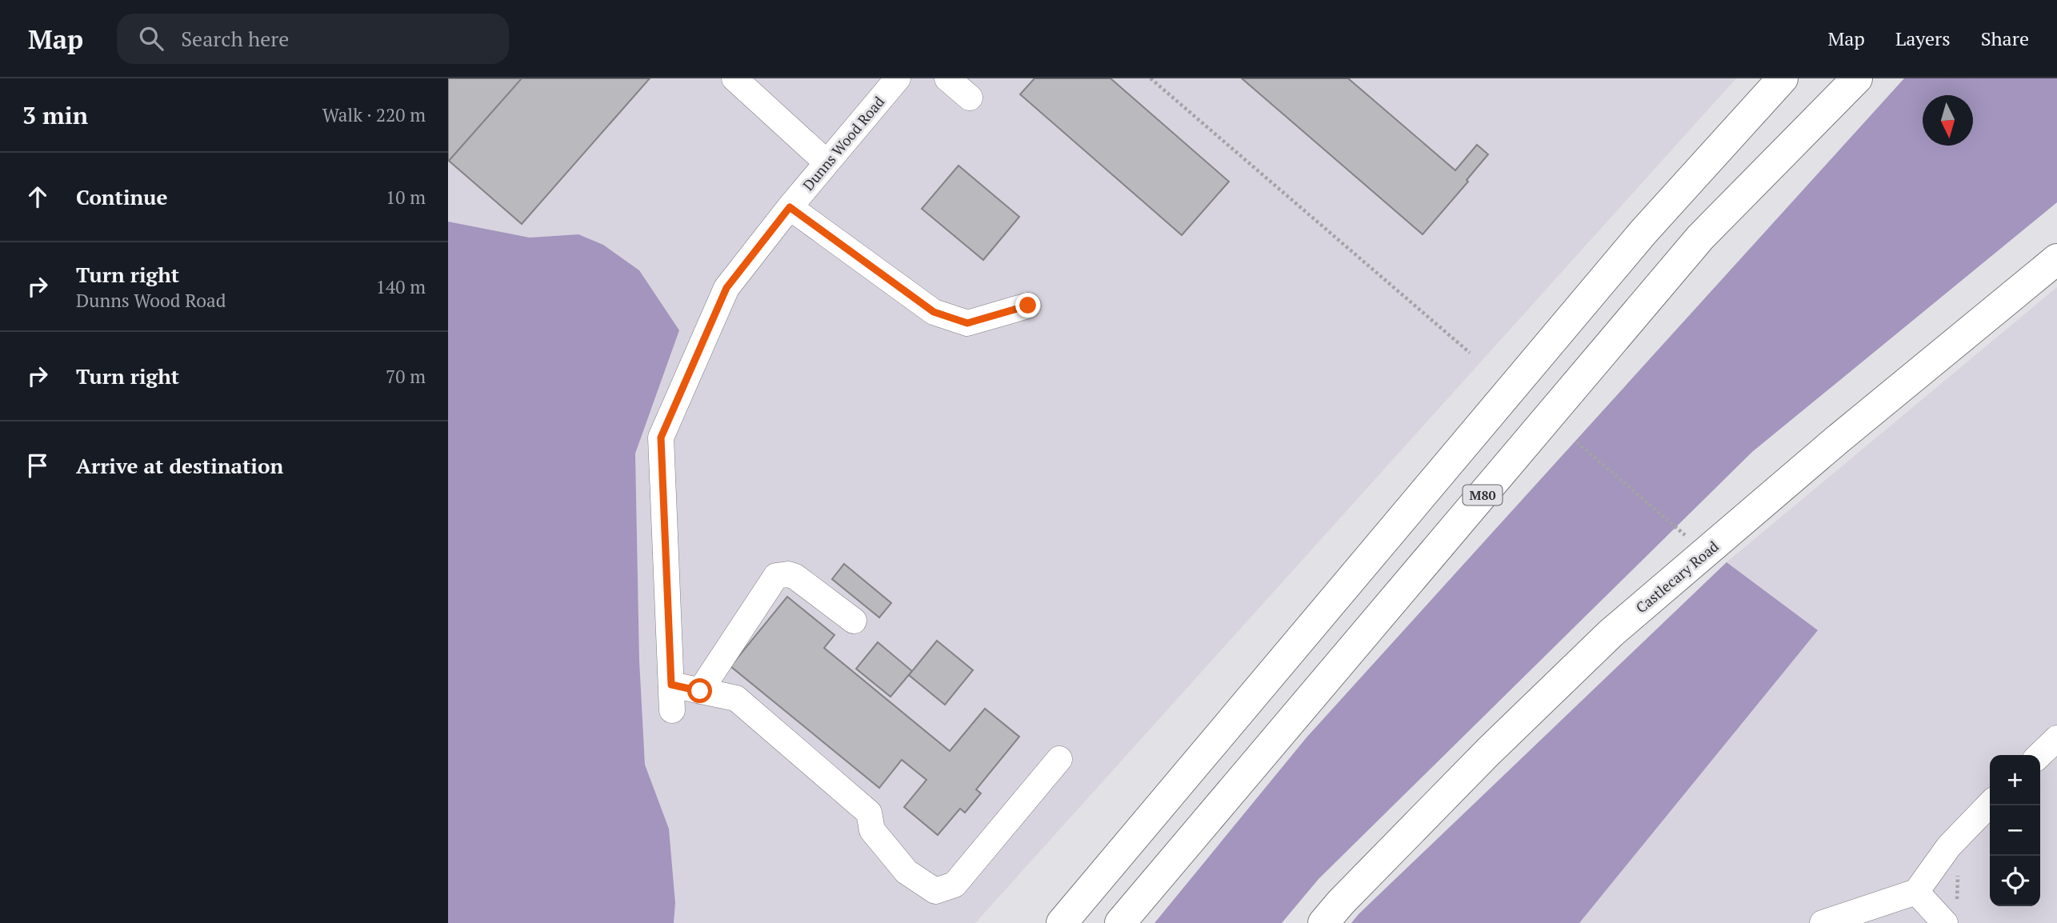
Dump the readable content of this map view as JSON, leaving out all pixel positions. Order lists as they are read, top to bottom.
{
  "streets": {
    "main road": ["M80", "Castlecary Road"],
    "street": ["Dunns Wood Road"]
  },
  "north": "bottom",
  "page": {
    "header": "Map",
    "search": "Search here",
    "nav": ["Map", "Layers", "Share"],
    "heading": ["3 min", "Walk · 220 m"],
    "list": [
      ["Continue", "10 m"],
      ["Turn right", "Dunns Wood Road", "140 m"],
      ["Turn right", "70 m"],
      "Arrive at destination"
    ],
    "map_buttons": ["+", "−"]
  }
}
